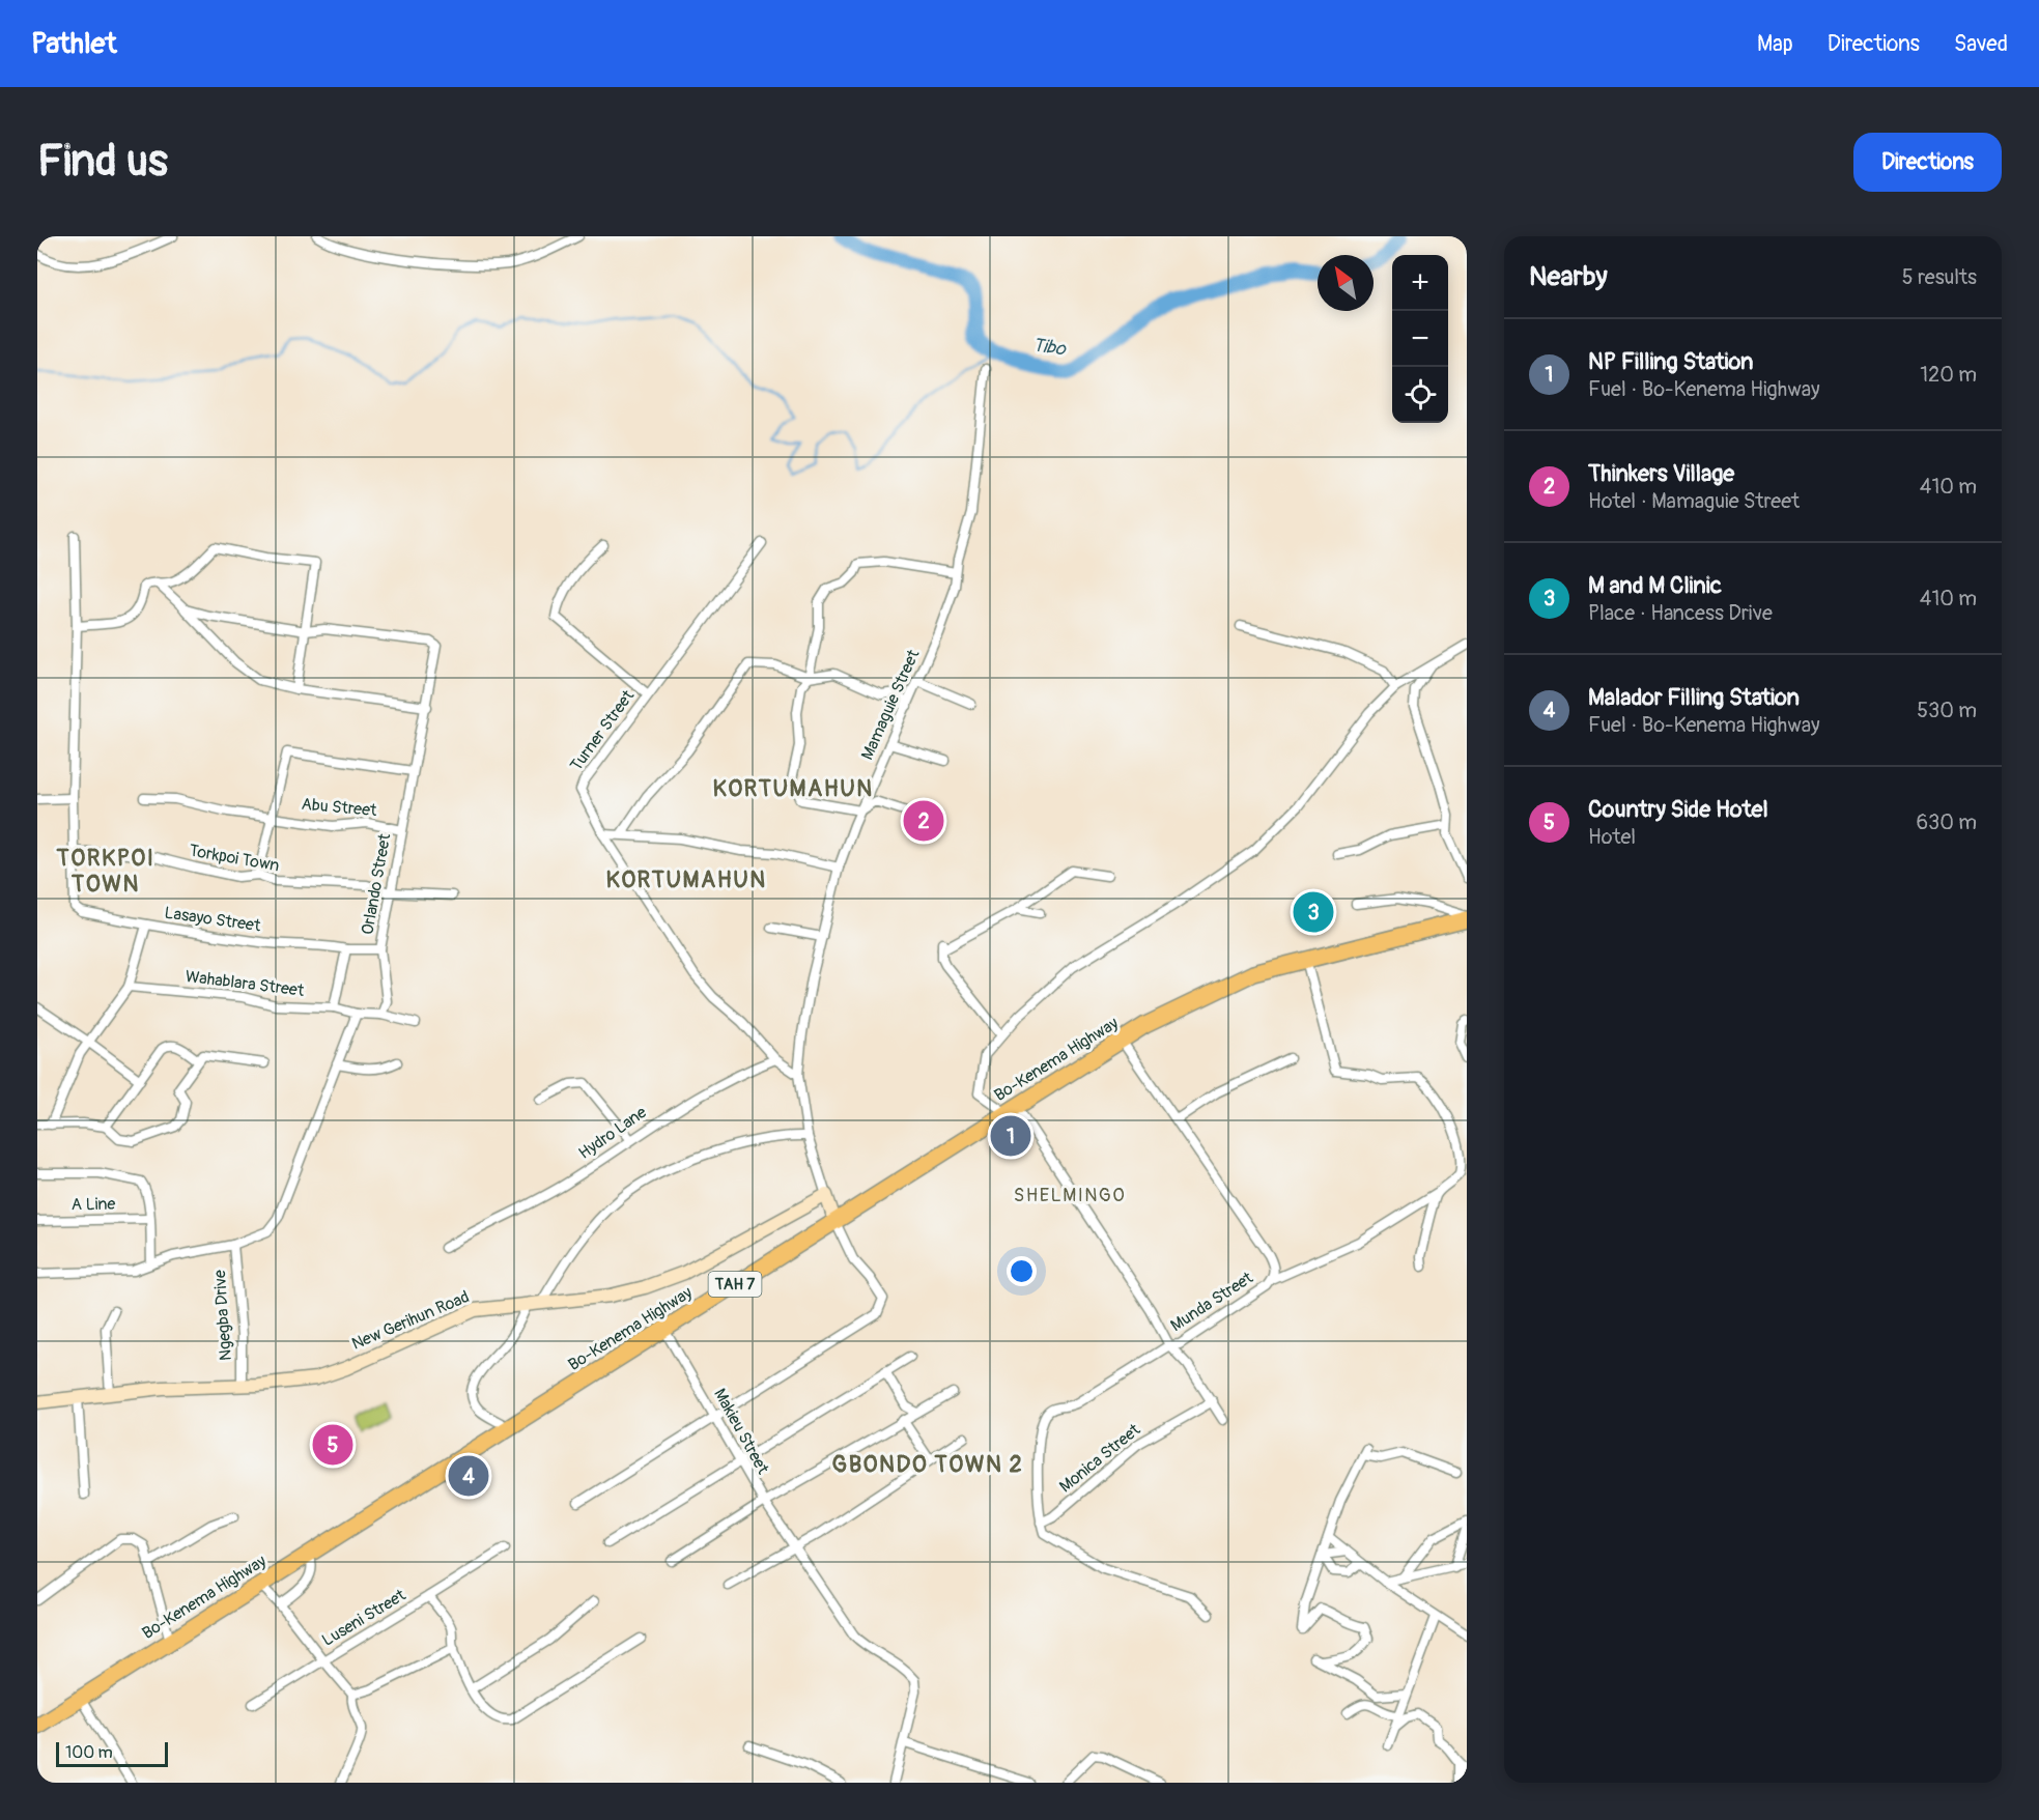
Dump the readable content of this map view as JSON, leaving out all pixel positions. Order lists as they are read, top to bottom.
{
  "streets": {
    "highway": ["Bo-Kenema Highway", "TAH 7"],
    "street": [
      "Mamaguie Street",
      "Turner Street",
      "Abu Street",
      "Torkpoi Town",
      "Orlando Street",
      "Lasayo Street",
      "Wahablara Street",
      "Hydro Lane",
      "A Line",
      "Munda Street",
      "Ngegba Drive",
      "New Gerihun Road",
      "Makieu Street",
      "Monica Street",
      "Luseni Street"
    ]
  },
  "crossings": [
    ["Mamaguie Street", "New Gerihun Road"],
    ["Turner Street", "Hydro Lane"],
    ["Abu Street", "Torkpoi Town"],
    ["Abu Street", "Orlando Street"],
    ["Torkpoi Town", "Orlando Street"],
    ["Torkpoi Town", "Lasayo Street"],
    ["Orlando Street", "Lasayo Street"],
    ["Bo-Kenema Highway", "Munda Street"],
    ["Bo-Kenema Highway", "Makieu Street"],
    ["Bo-Kenema Highway", "Luseni Street"],
    ["Munda Street", "Monica Street"],
    ["Ngegba Drive", "New Gerihun Road"]
  ],
  "districts": [
    "KORTUMAHUN",
    "TORKPOI TOWN",
    "KORTUMAHUN",
    "SHELMINGO",
    "GBONDO TOWN 2"
  ],
  "water": ["Tibo"],
  "scale_bar": "100 m",
  "north": "top left",
  "page": {
    "header": "Pathlet",
    "nav": ["Map", "Directions", "Saved"],
    "buttons": "Directions",
    "title": "Find us",
    "heading": ["Nearby", "5 results"],
    "map_buttons": ["+", "−"],
    "list": [
      {
        "mark": "1",
        "name": "NP Filling Station",
        "note": "Fuel · Bo-Kenema Highway",
        "value": "120 m"
      },
      {
        "mark": "2",
        "name": "Thinkers Village",
        "note": "Hotel · Mamaguie Street",
        "value": "410 m"
      },
      {
        "mark": "3",
        "name": "M and M Clinic",
        "note": "Place · Hancess Drive",
        "value": "410 m"
      },
      {
        "mark": "4",
        "name": "Malador Filling Station",
        "note": "Fuel · Bo-Kenema Highway",
        "value": "530 m"
      },
      {
        "mark": "5",
        "name": "Country Side Hotel",
        "note": "Hotel",
        "value": "630 m"
      }
    ],
    "pins": [
      "2",
      "3",
      "1",
      "5",
      "4"
    ],
    "scale": "100 m"
  }
}
